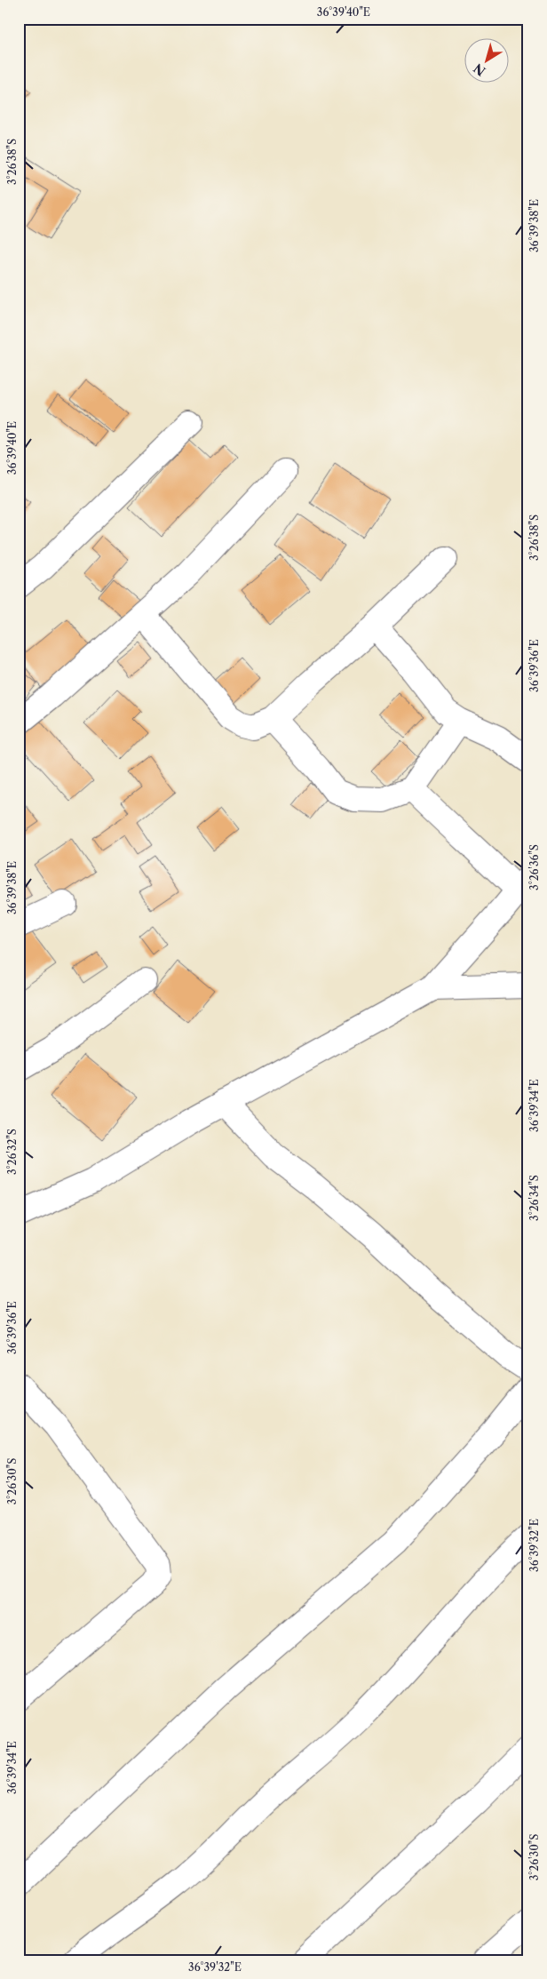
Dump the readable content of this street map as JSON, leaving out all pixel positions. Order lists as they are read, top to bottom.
{
  "north": "bottom left",
  "coordinates": [
    "36°39'40\"E",
    "3°26'38\"S",
    "36°39'38\"E",
    "36°39'36\"E",
    "3°26'36\"S",
    "36°39'34\"E",
    "3°26'32\"S",
    "3°26'34\"S",
    "3°26'30\"S",
    "36°39'32\"E"
  ]
}
